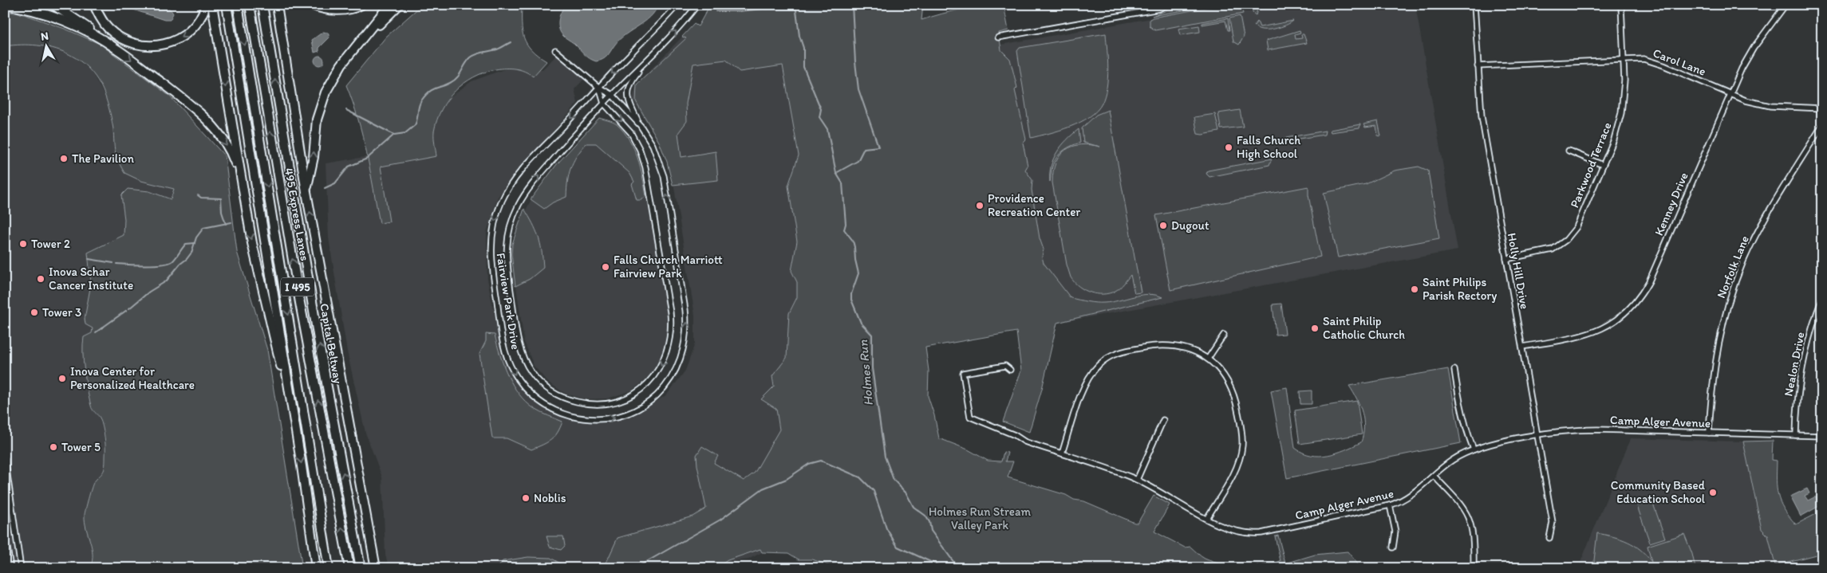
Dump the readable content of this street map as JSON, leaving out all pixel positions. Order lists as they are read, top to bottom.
{
  "streets": {
    "highway": ["495 Express Lanes", "I 495", "Capital Beltway"],
    "street": [
      "Carol Lane",
      "Parkwood Terrace",
      "Kenney Drive",
      "Norfolk Lane",
      "Holly Hill Drive",
      "Fairview Park Drive",
      "Nealon Drive",
      "Camp Alger Avenue"
    ]
  },
  "crossings": [
    ["Carol Lane", "Parkwood Terrace"],
    ["Carol Lane", "Kenney Drive"],
    ["Carol Lane", "Holly Hill Drive"],
    ["Parkwood Terrace", "Holly Hill Drive"],
    ["Kenney Drive", "Holly Hill Drive"],
    ["Norfolk Lane", "Camp Alger Avenue"],
    ["Holly Hill Drive", "Camp Alger Avenue"],
    ["Nealon Drive", "Camp Alger Avenue"]
  ],
  "water": ["Holmes Run"],
  "parks": ["Holmes Run Stream Valley Park"],
  "places": [
    "Falls Church High School",
    "The Pavilion",
    "Providence Recreation Center",
    "Dugout",
    "Tower 2",
    "Falls Church Marriott Fairview Park",
    "Inova Schar Cancer Institute",
    "Saint Philips Parish Rectory",
    "Tower 3",
    "Saint Philip Catholic Church",
    "Inova Center for Personalized Healthcare",
    "Tower 5",
    "Community Based Education School",
    "Noblis"
  ],
  "north": "top"
}
